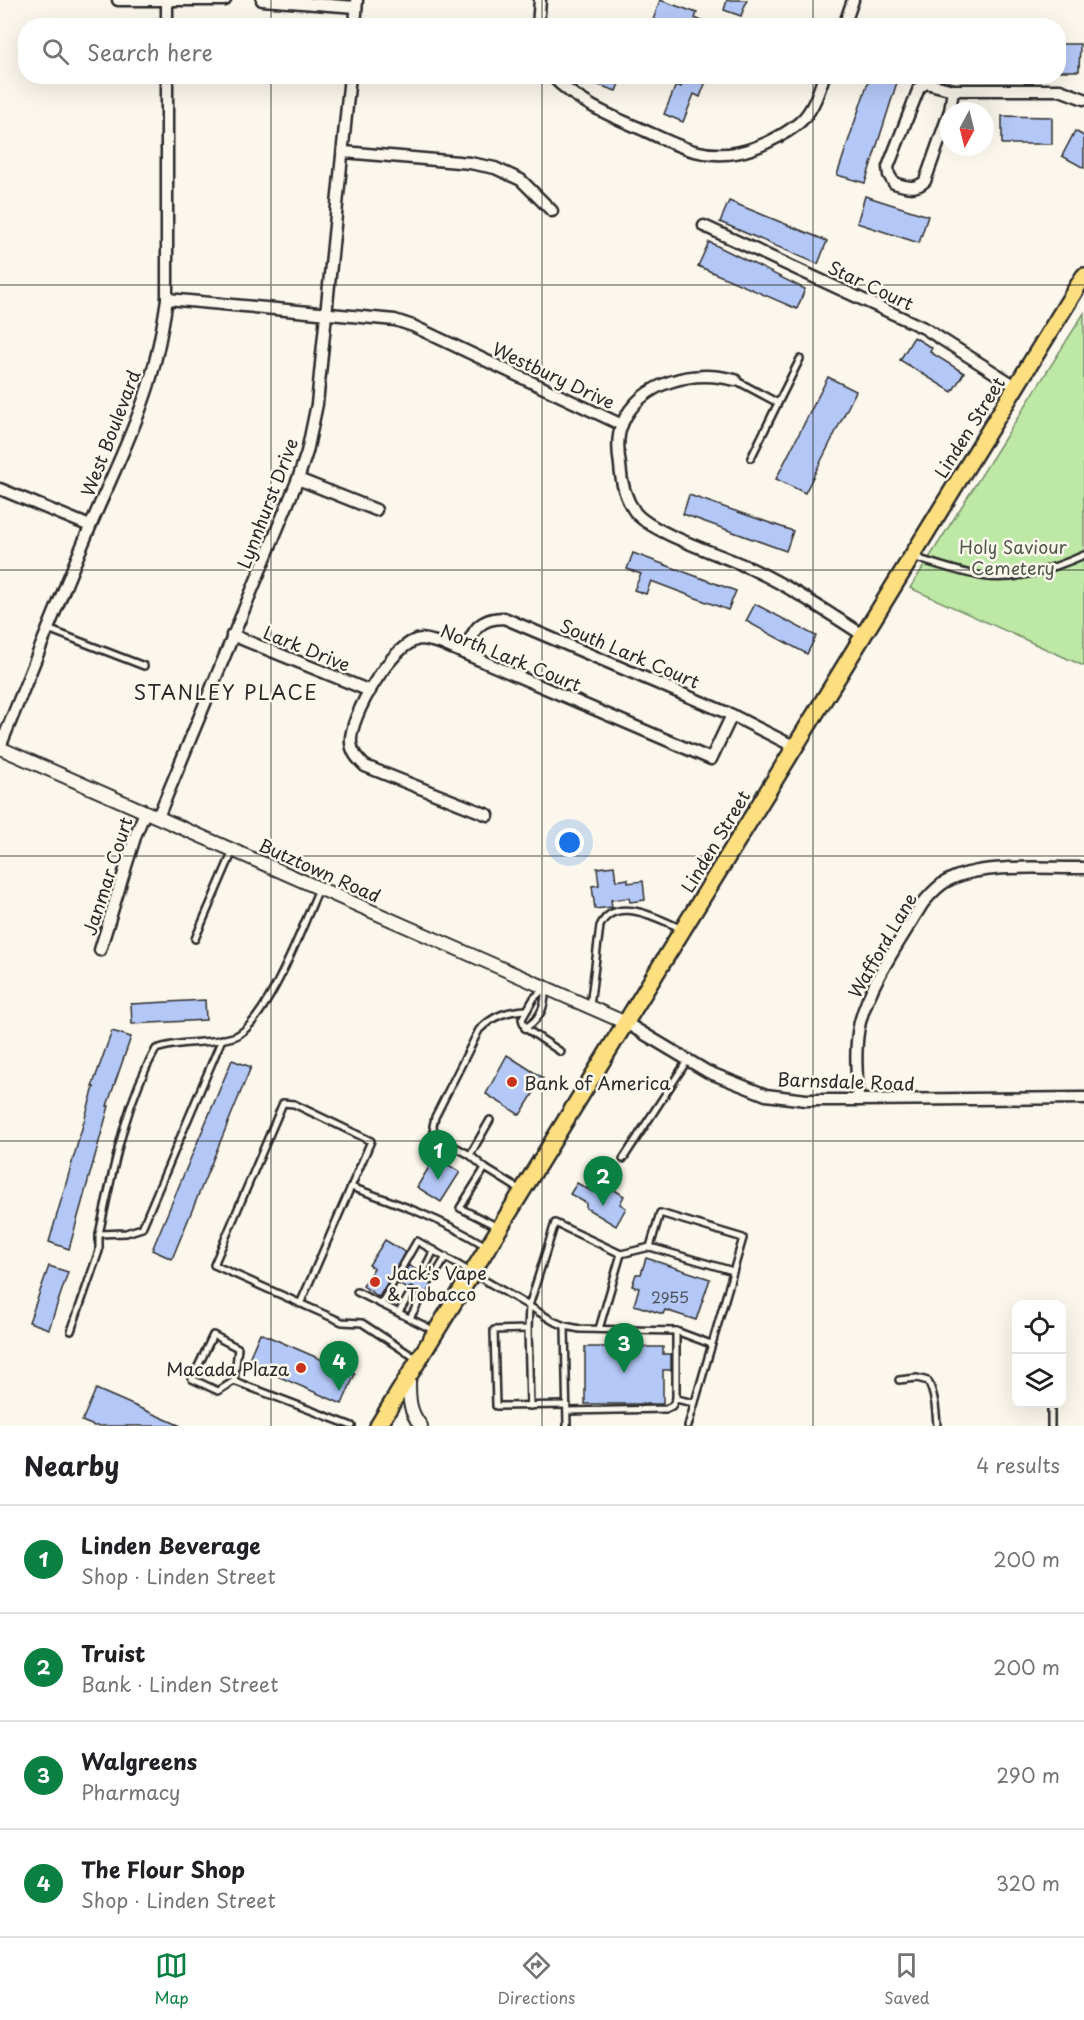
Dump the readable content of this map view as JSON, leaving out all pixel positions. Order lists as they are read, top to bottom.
{
  "streets": {
    "main road": ["Linden Street"],
    "street": [
      "Star Court",
      "Westbury Drive",
      "West Boulevard",
      "Lynnhurst Drive",
      "Lark Drive",
      "South Lark Court",
      "North Lark Court",
      "Butztown Road",
      "Janmar Court",
      "Wafford Lane",
      "Barnsdale Road"
    ]
  },
  "crossings": [
    ["Star Court", "Linden Street"],
    ["Westbury Drive", "Linden Street"],
    ["Westbury Drive", "West Boulevard"],
    ["Westbury Drive", "Lynnhurst Drive"],
    ["Linden Street", "South Lark Court"],
    ["Linden Street", "Butztown Road"],
    ["Linden Street", "Barnsdale Road"],
    ["West Boulevard", "Butztown Road"],
    ["Lynnhurst Drive", "Lark Drive"],
    ["Lynnhurst Drive", "Butztown Road"],
    ["Lark Drive", "North Lark Court"],
    ["South Lark Court", "North Lark Court"],
    ["Butztown Road", "Janmar Court"],
    ["Butztown Road", "Barnsdale Road"],
    ["Wafford Lane", "Barnsdale Road"]
  ],
  "districts": ["STANLEY PLACE"],
  "parks": ["Holy Saviour Cemetery"],
  "places": ["Bank of America", "Jack's Vape & Tobacco", "Macada Plaza"],
  "house_numbers": ["2955"],
  "north": "bottom",
  "page": {
    "search": "Search here",
    "pins": [
      "1",
      "2",
      "3",
      "4"
    ],
    "heading": ["Nearby", "4 results"],
    "list": [
      {
        "mark": "1",
        "name": "Linden Beverage",
        "note": "Shop · Linden Street",
        "value": "200 m"
      },
      {
        "mark": "2",
        "name": "Truist",
        "note": "Bank · Linden Street",
        "value": "200 m"
      },
      {
        "mark": "3",
        "name": "Walgreens",
        "note": "Pharmacy",
        "value": "290 m"
      },
      {
        "mark": "4",
        "name": "The Flour Shop",
        "note": "Shop · Linden Street",
        "value": "320 m"
      }
    ],
    "nav": ["Map", "Directions", "Saved"]
  }
}
